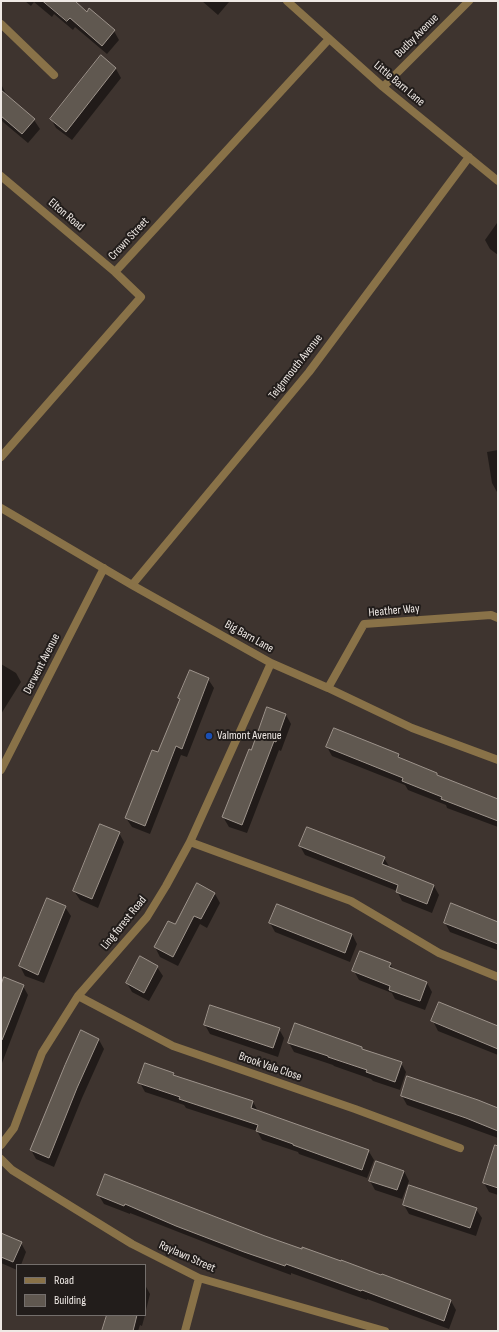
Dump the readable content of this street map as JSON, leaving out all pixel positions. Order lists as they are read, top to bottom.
{
  "streets": {
    "street": [
      "Budby Avenue",
      "Little Barn Lane",
      "Elton Road",
      "Crown Street",
      "Teignmouth Avenue",
      "Heather Way",
      "Big Barn Lane",
      "Derwent Avenue",
      "Ling forest Road",
      "Brook Vale Close",
      "Raylawn Street"
    ]
  },
  "crossings": [
    ["Budby Avenue", "Little Barn Lane"],
    ["Little Barn Lane", "Crown Street"],
    ["Little Barn Lane", "Teignmouth Avenue"],
    ["Elton Road", "Crown Street"],
    ["Teignmouth Avenue", "Big Barn Lane"],
    ["Heather Way", "Big Barn Lane"],
    ["Big Barn Lane", "Derwent Avenue"],
    ["Big Barn Lane", "Ling forest Road"],
    ["Ling forest Road", "Brook Vale Close"]
  ],
  "places": ["Valmont Avenue"],
  "legend": ["Road", "Building"]
}
